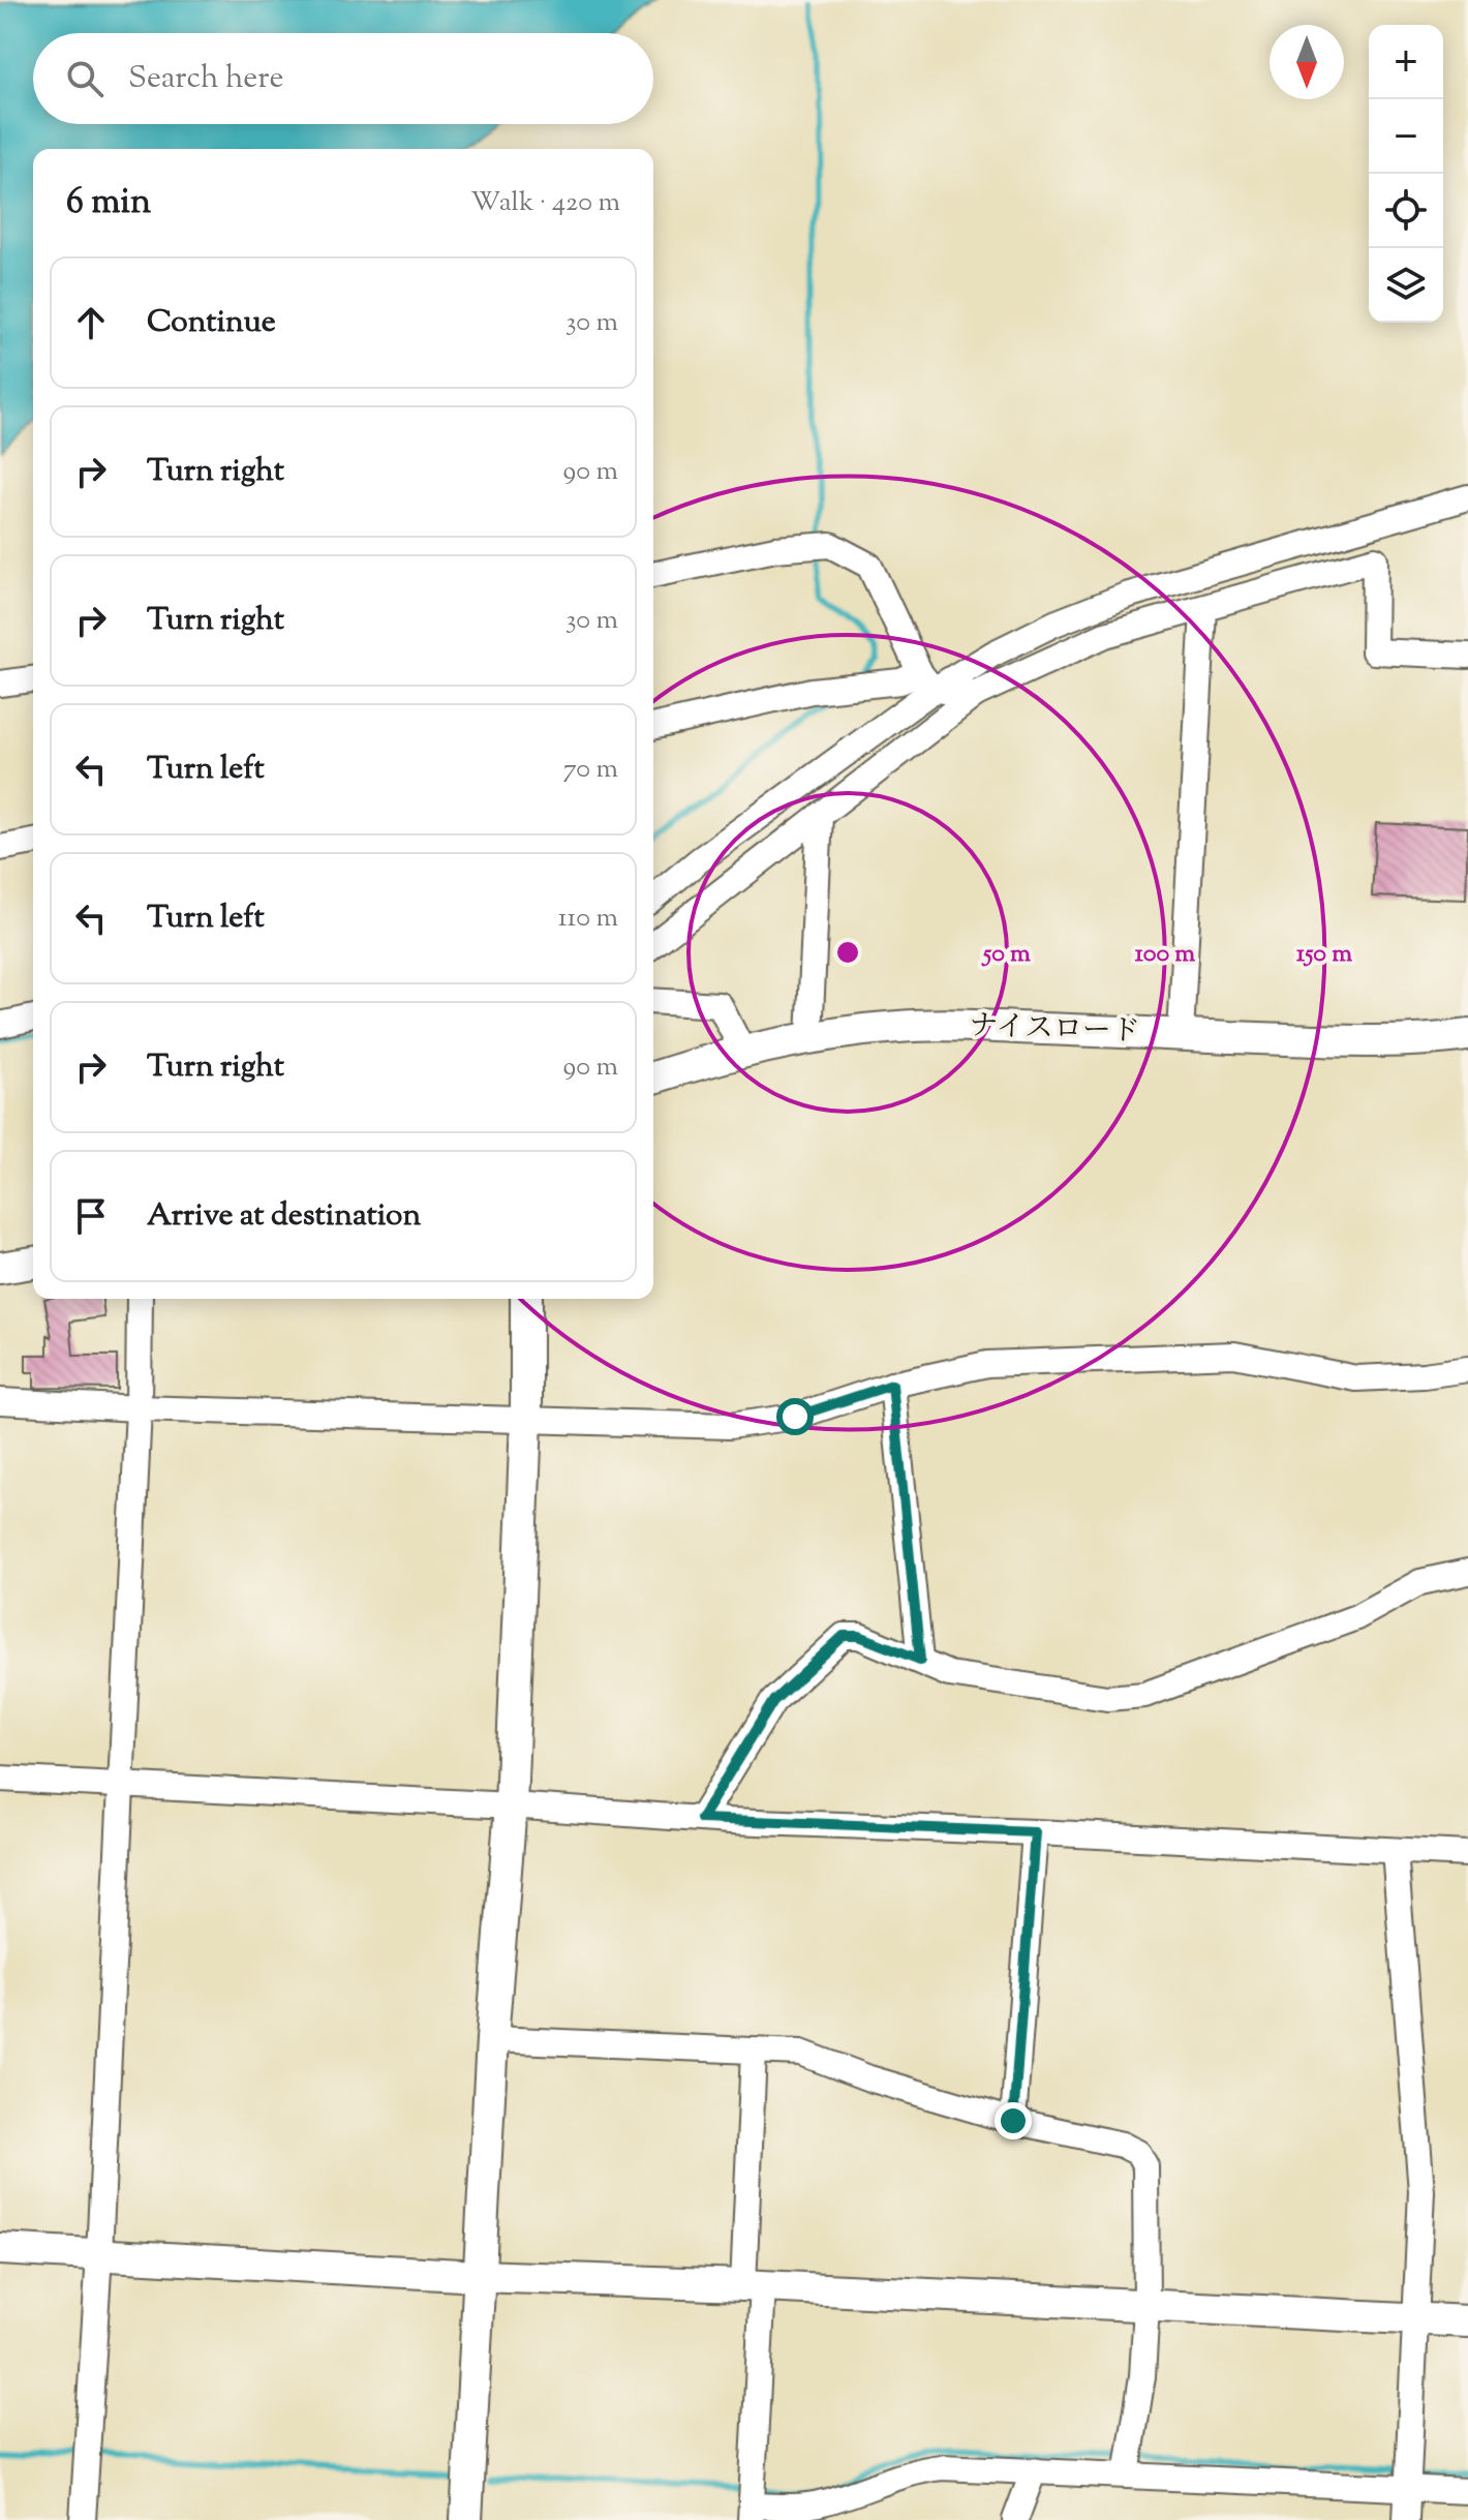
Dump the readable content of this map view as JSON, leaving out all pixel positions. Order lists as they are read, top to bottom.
{
  "streets": {
    "street": ["ナイスロード"]
  },
  "north": "bottom",
  "page": {
    "map_buttons": ["+", "−"],
    "search": "Search here",
    "heading": ["6 min", "Walk · 420 m"],
    "list": [
      ["Continue", "30 m"],
      ["Turn right", "90 m"],
      ["Turn right", "30 m"],
      ["Turn left", "70 m"],
      ["Turn left", "110 m"],
      ["Turn right", "90 m"],
      "Arrive at destination"
    ]
  },
  "rings": ["50 m", "100 m", "150 m"]
}
